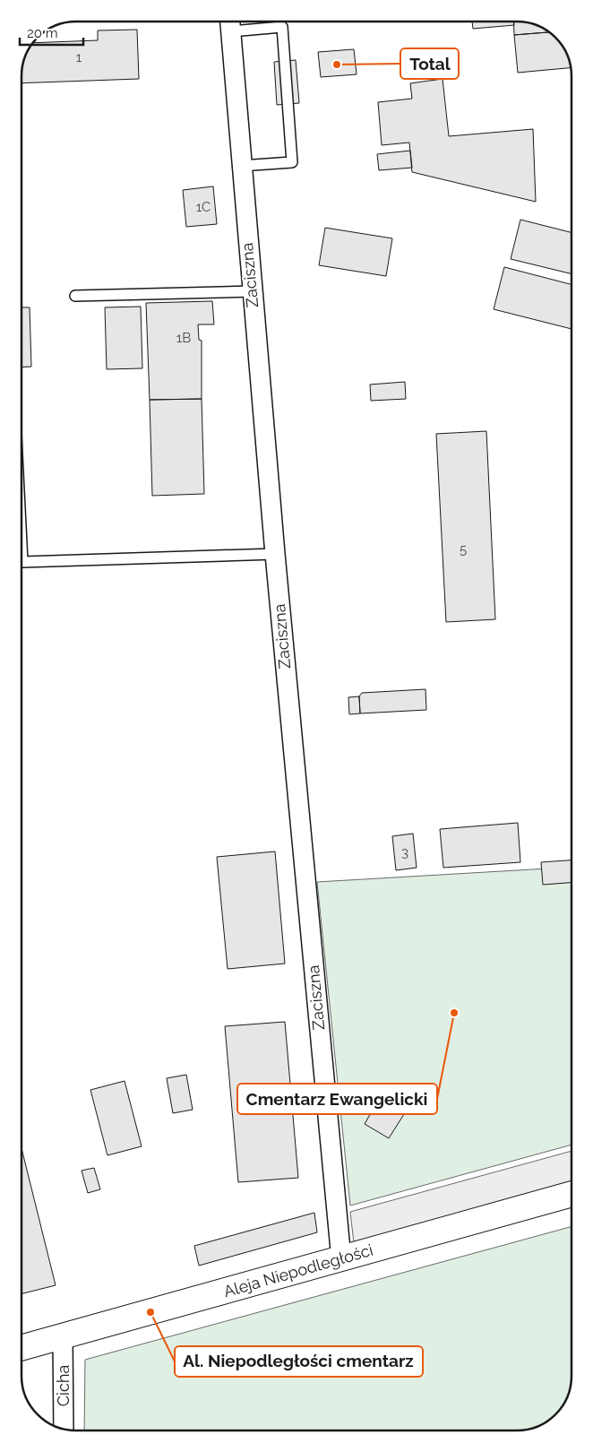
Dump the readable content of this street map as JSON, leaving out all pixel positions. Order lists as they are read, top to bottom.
{
  "streets": {
    "main road": ["Aleja Niepodległości"],
    "street": ["Zaciszna", "Cicha"]
  },
  "crossings": [
    ["Zaciszna", "Aleja Niepodległości"],
    ["Aleja Niepodległości", "Cicha"]
  ],
  "places": ["Total", "Cmentarz Ewangelicki", "Al. Niepodległości cmentarz"],
  "house_numbers": [
    "1",
    "1C",
    "1B",
    "5",
    "3"
  ],
  "scale_bar": "20 m"
}
